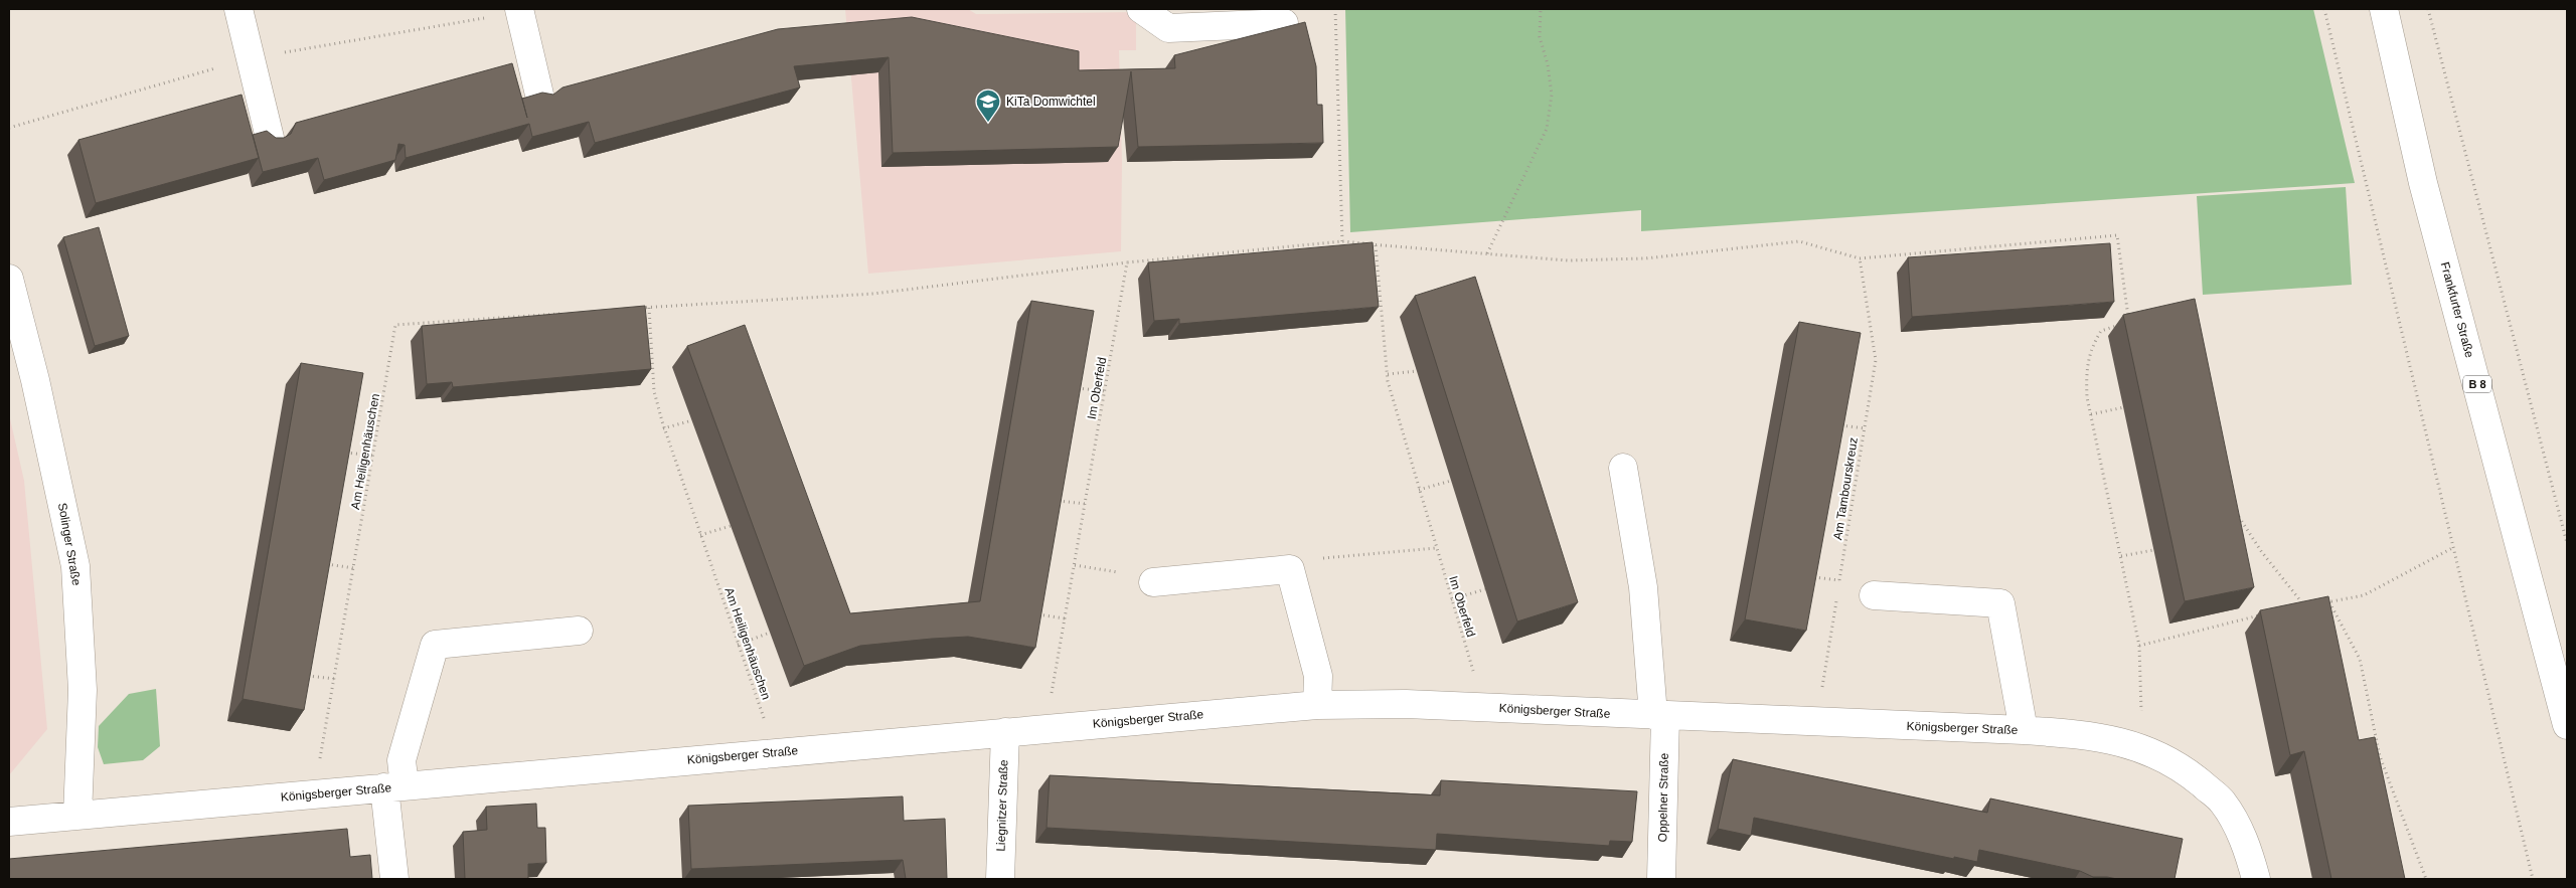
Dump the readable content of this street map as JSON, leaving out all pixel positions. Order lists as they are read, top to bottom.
{
  "streets": {
    "street": [
      "Frankfurter Straße",
      "B 8",
      "Solinger Straße",
      "Königsberger Straße",
      "Oppelner Straße",
      "Liegnitzer Straße"
    ],
    "path": ["Im Oberfeld", "Am Heiligenhäuschen", "Am Tambourskreuz"]
  },
  "crossings": [
    ["Im Oberfeld", "Königsberger Straße"],
    ["Am Heiligenhäuschen", "Königsberger Straße"],
    ["Solinger Straße", "Königsberger Straße"],
    ["Königsberger Straße", "Oppelner Straße"],
    ["Königsberger Straße", "Liegnitzer Straße"]
  ],
  "places": {
    "school or university": ["KiTa Domwichtel"]
  }
}
